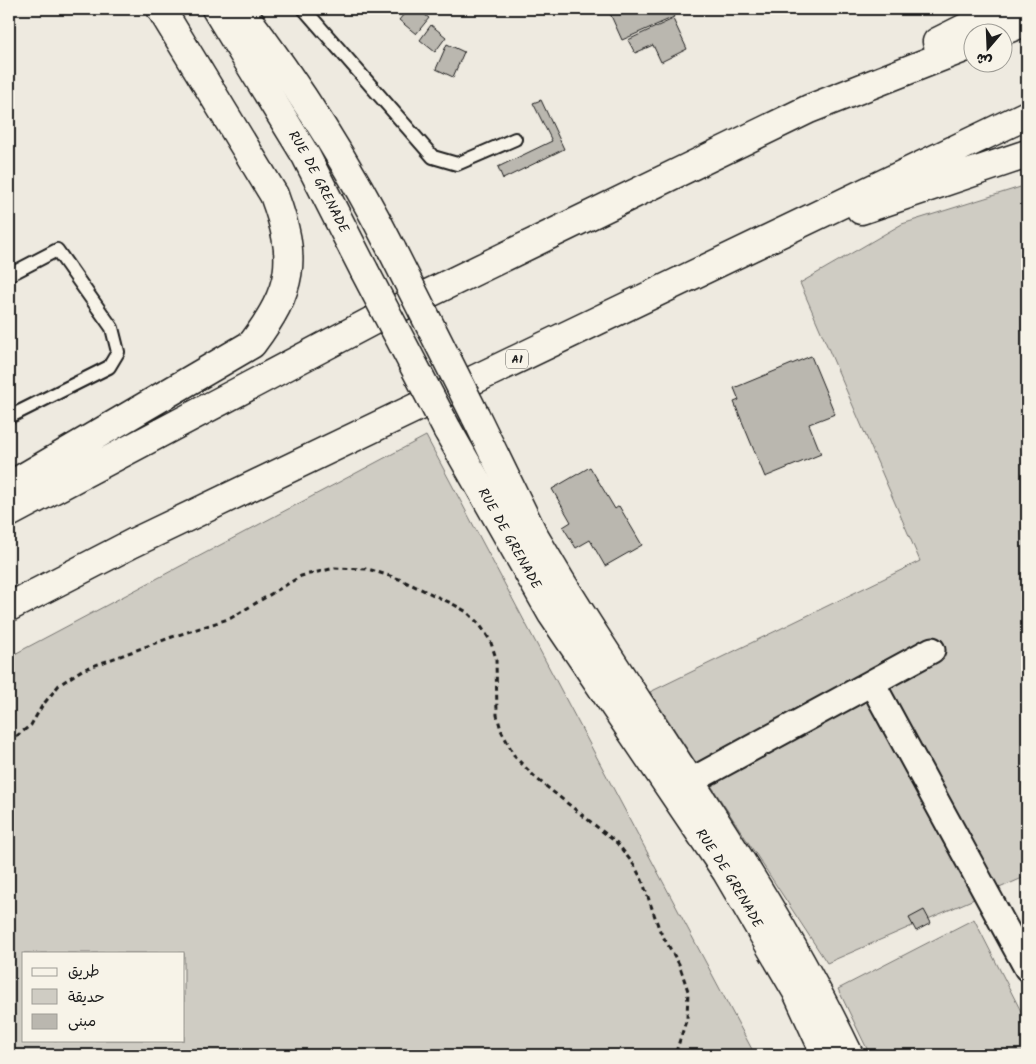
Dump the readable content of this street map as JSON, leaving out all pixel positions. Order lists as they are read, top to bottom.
{
  "streets": {
    "main road": ["RUE DE GRENADE", "A1"]
  },
  "legend": ["طريق", "حديقة", "مبنى"],
  "north": "bottom"
}
